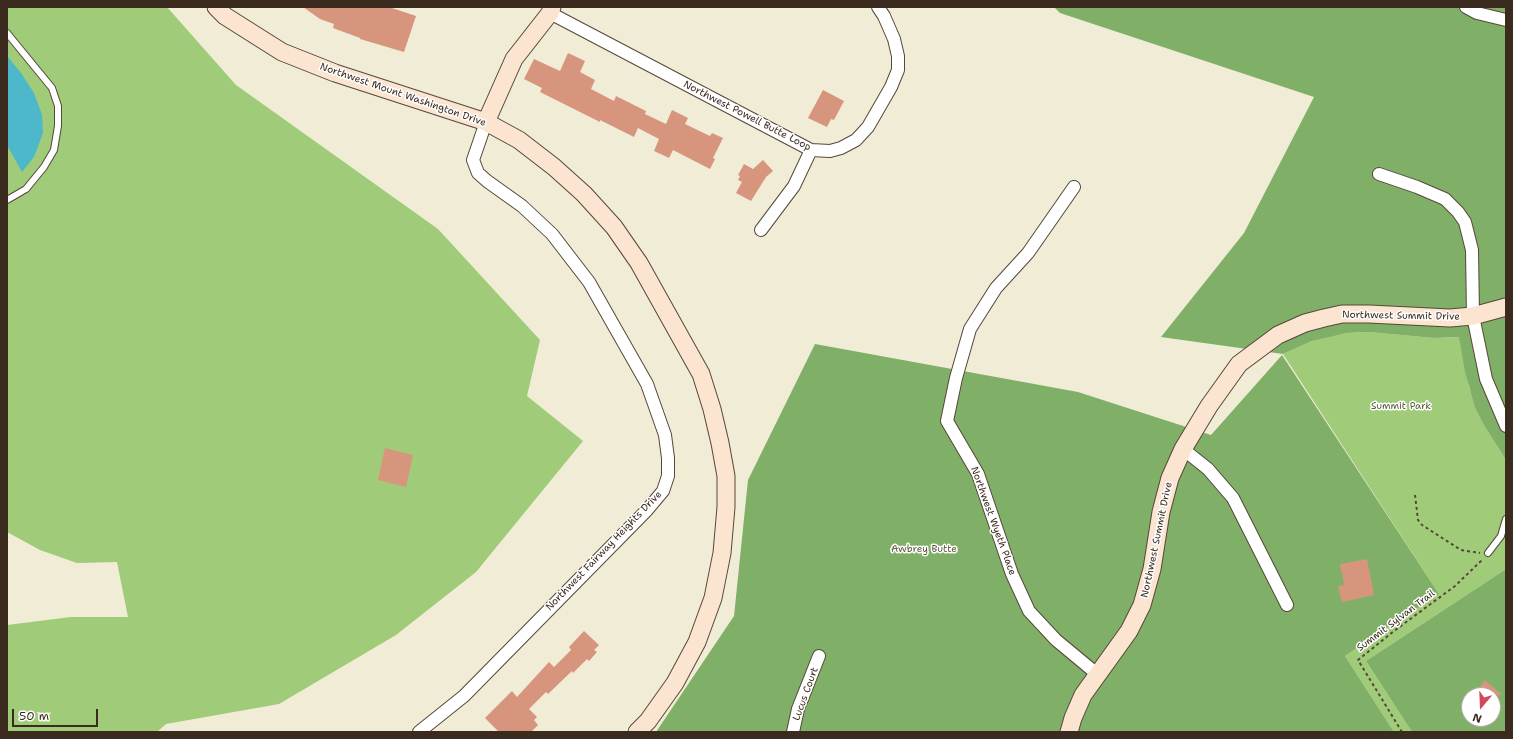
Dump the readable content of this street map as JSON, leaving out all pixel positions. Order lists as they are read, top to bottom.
{
  "streets": {
    "main road": ["Northwest Mount Washington Drive", "Northwest Summit Drive"],
    "street": [
      "Northwest Powell Butte Loop",
      "Northwest Wyeth Place",
      "Northwest Fairway Heights Drive",
      "Lucus Court"
    ],
    "path": ["Summit Sylvan Trail"]
  },
  "crossings": [
    ["Northwest Mount Washington Drive", "Northwest Fairway Heights Drive"],
    ["Northwest Summit Drive", "Northwest Wyeth Place"]
  ],
  "parks": ["Summit Park", "Awbrey Butte"],
  "scale_bar": "50 m",
  "north": "bottom"
}
